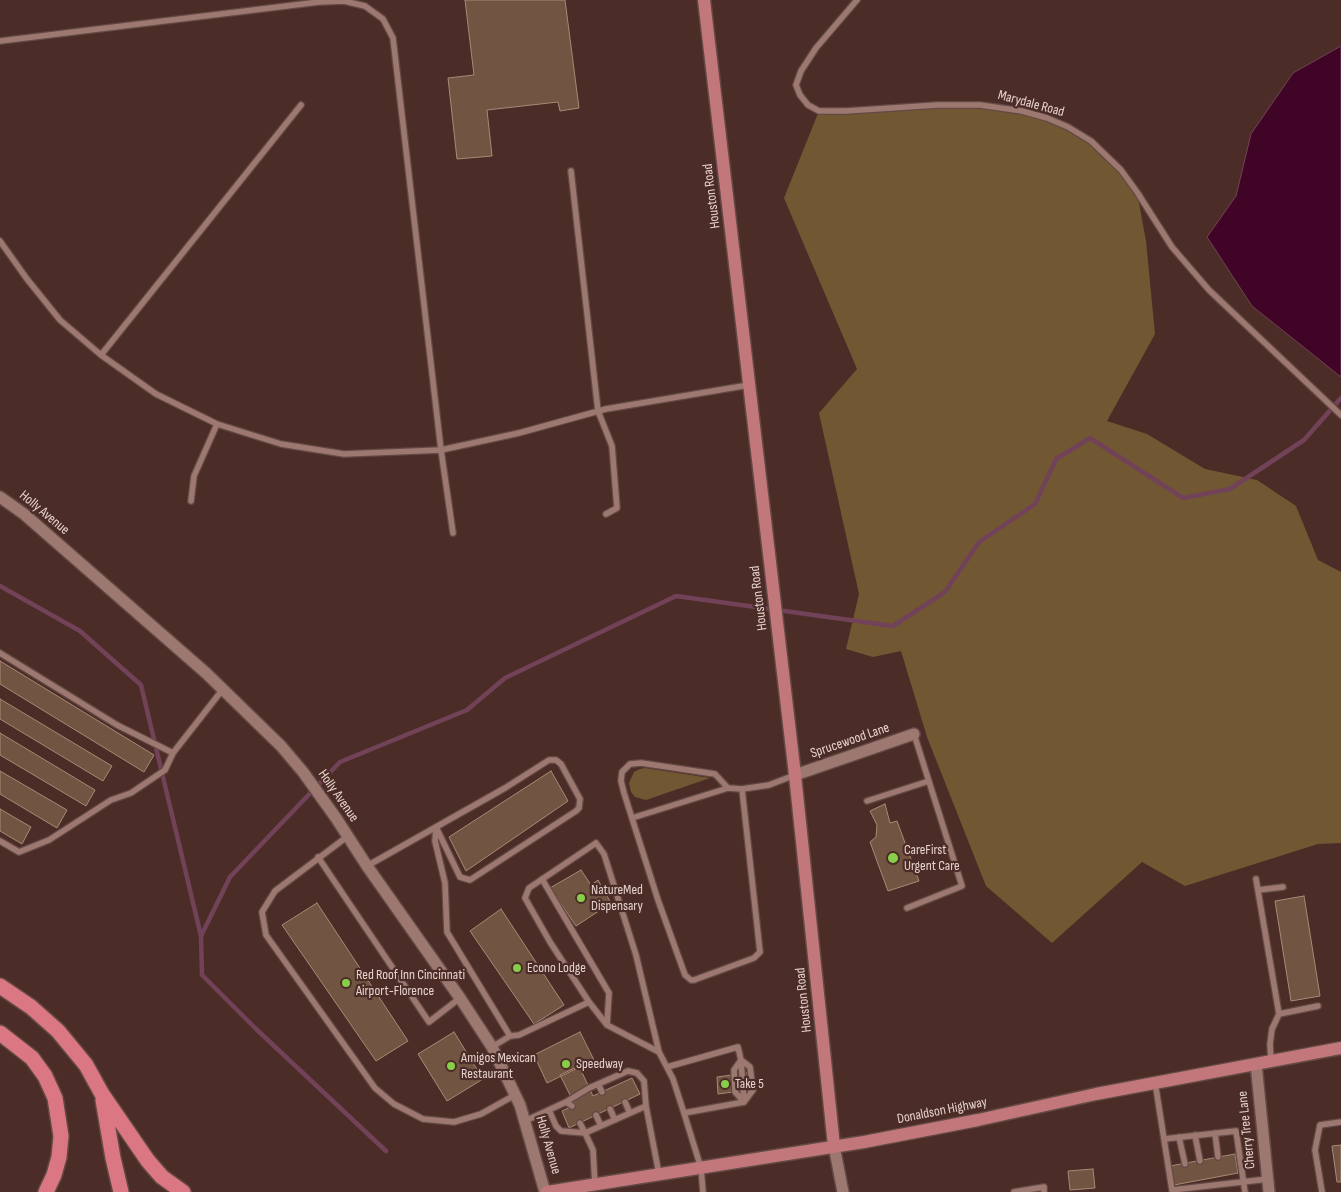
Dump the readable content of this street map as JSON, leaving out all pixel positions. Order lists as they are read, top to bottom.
{
  "streets": {
    "main road": ["Houston Road", "Donaldson Highway"],
    "street": ["Holly Avenue", "Sprucewood Lane", "Cherry Tree Lane"],
    "lane": ["Marydale Road"]
  },
  "crossings": [
    ["Houston Road", "Sprucewood Lane"],
    ["Houston Road", "Donaldson Highway"],
    ["Holly Avenue", "Donaldson Highway"],
    ["Donaldson Highway", "Cherry Tree Lane"]
  ],
  "places": [
    "CareFirst Urgent Care",
    "NatureMed Dispensary",
    "Econo Lodge",
    "Red Roof Inn Cincinnati Airport-Florence",
    "Speedway",
    "Amigos Mexican Restaurant",
    "Take 5"
  ]
}
